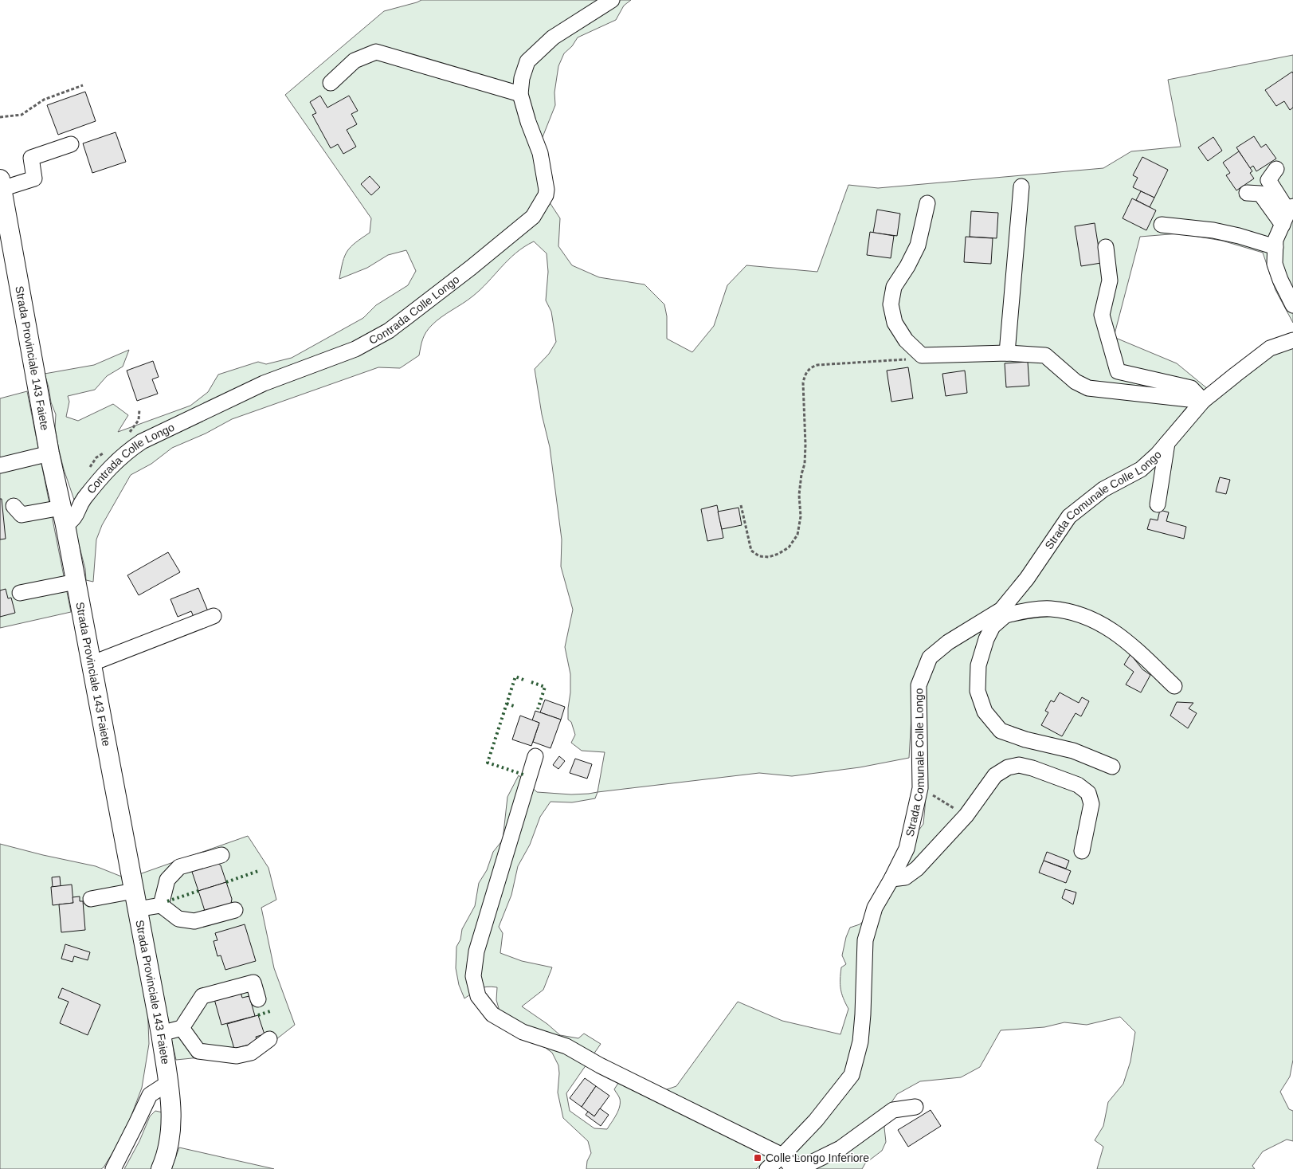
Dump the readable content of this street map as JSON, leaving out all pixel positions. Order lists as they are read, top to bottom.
{
  "streets": {
    "main road": ["Strada Provinciale 143 Faiete"],
    "street": ["Contrada Colle Longo", "Strada Comunale Colle Longo"]
  },
  "crossings": [
    ["Contrada Colle Longo", "Strada Provinciale 143 Faiete"]
  ],
  "places": {
    "transit": ["Colle Longo Inferiore"]
  }
}
